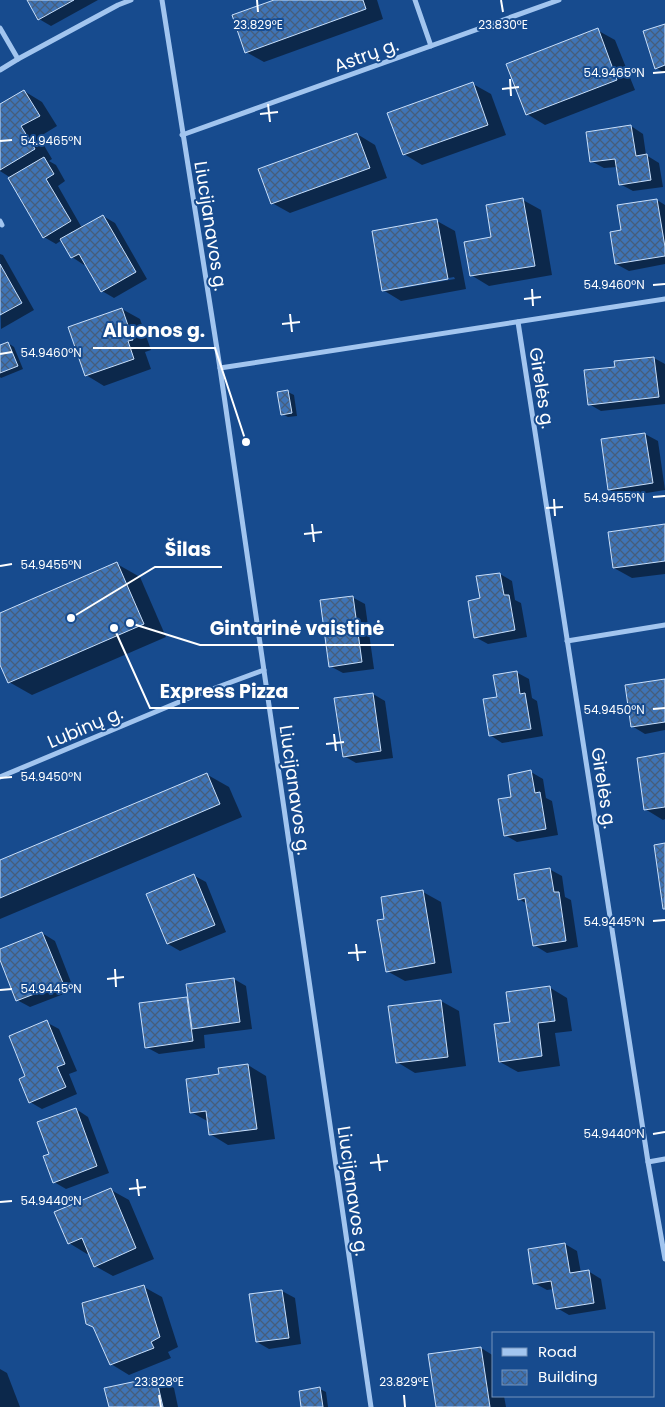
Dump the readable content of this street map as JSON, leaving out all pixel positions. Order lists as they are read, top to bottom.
{
  "streets": {
    "street": [
      "Astrų g.",
      "Liucijanavos g.",
      "Girelės g.",
      "Lubinų g."
    ]
  },
  "crossings": [
    ["Astrų g.", "Liucijanavos g."],
    ["Liucijanavos g.", "Lubinų g."]
  ],
  "places": [
    "Aluonos g.",
    "Šilas",
    "Gintarinė vaistinė",
    "Express Pizza"
  ],
  "legend": ["Road", "Building"],
  "coordinates": [
    "23.829°E",
    "23.830°E",
    "54.9465°N",
    "54.9460°N",
    "54.9455°N",
    "54.9450°N",
    "54.9445°N",
    "54.9440°N",
    "23.828°E"
  ]
}
